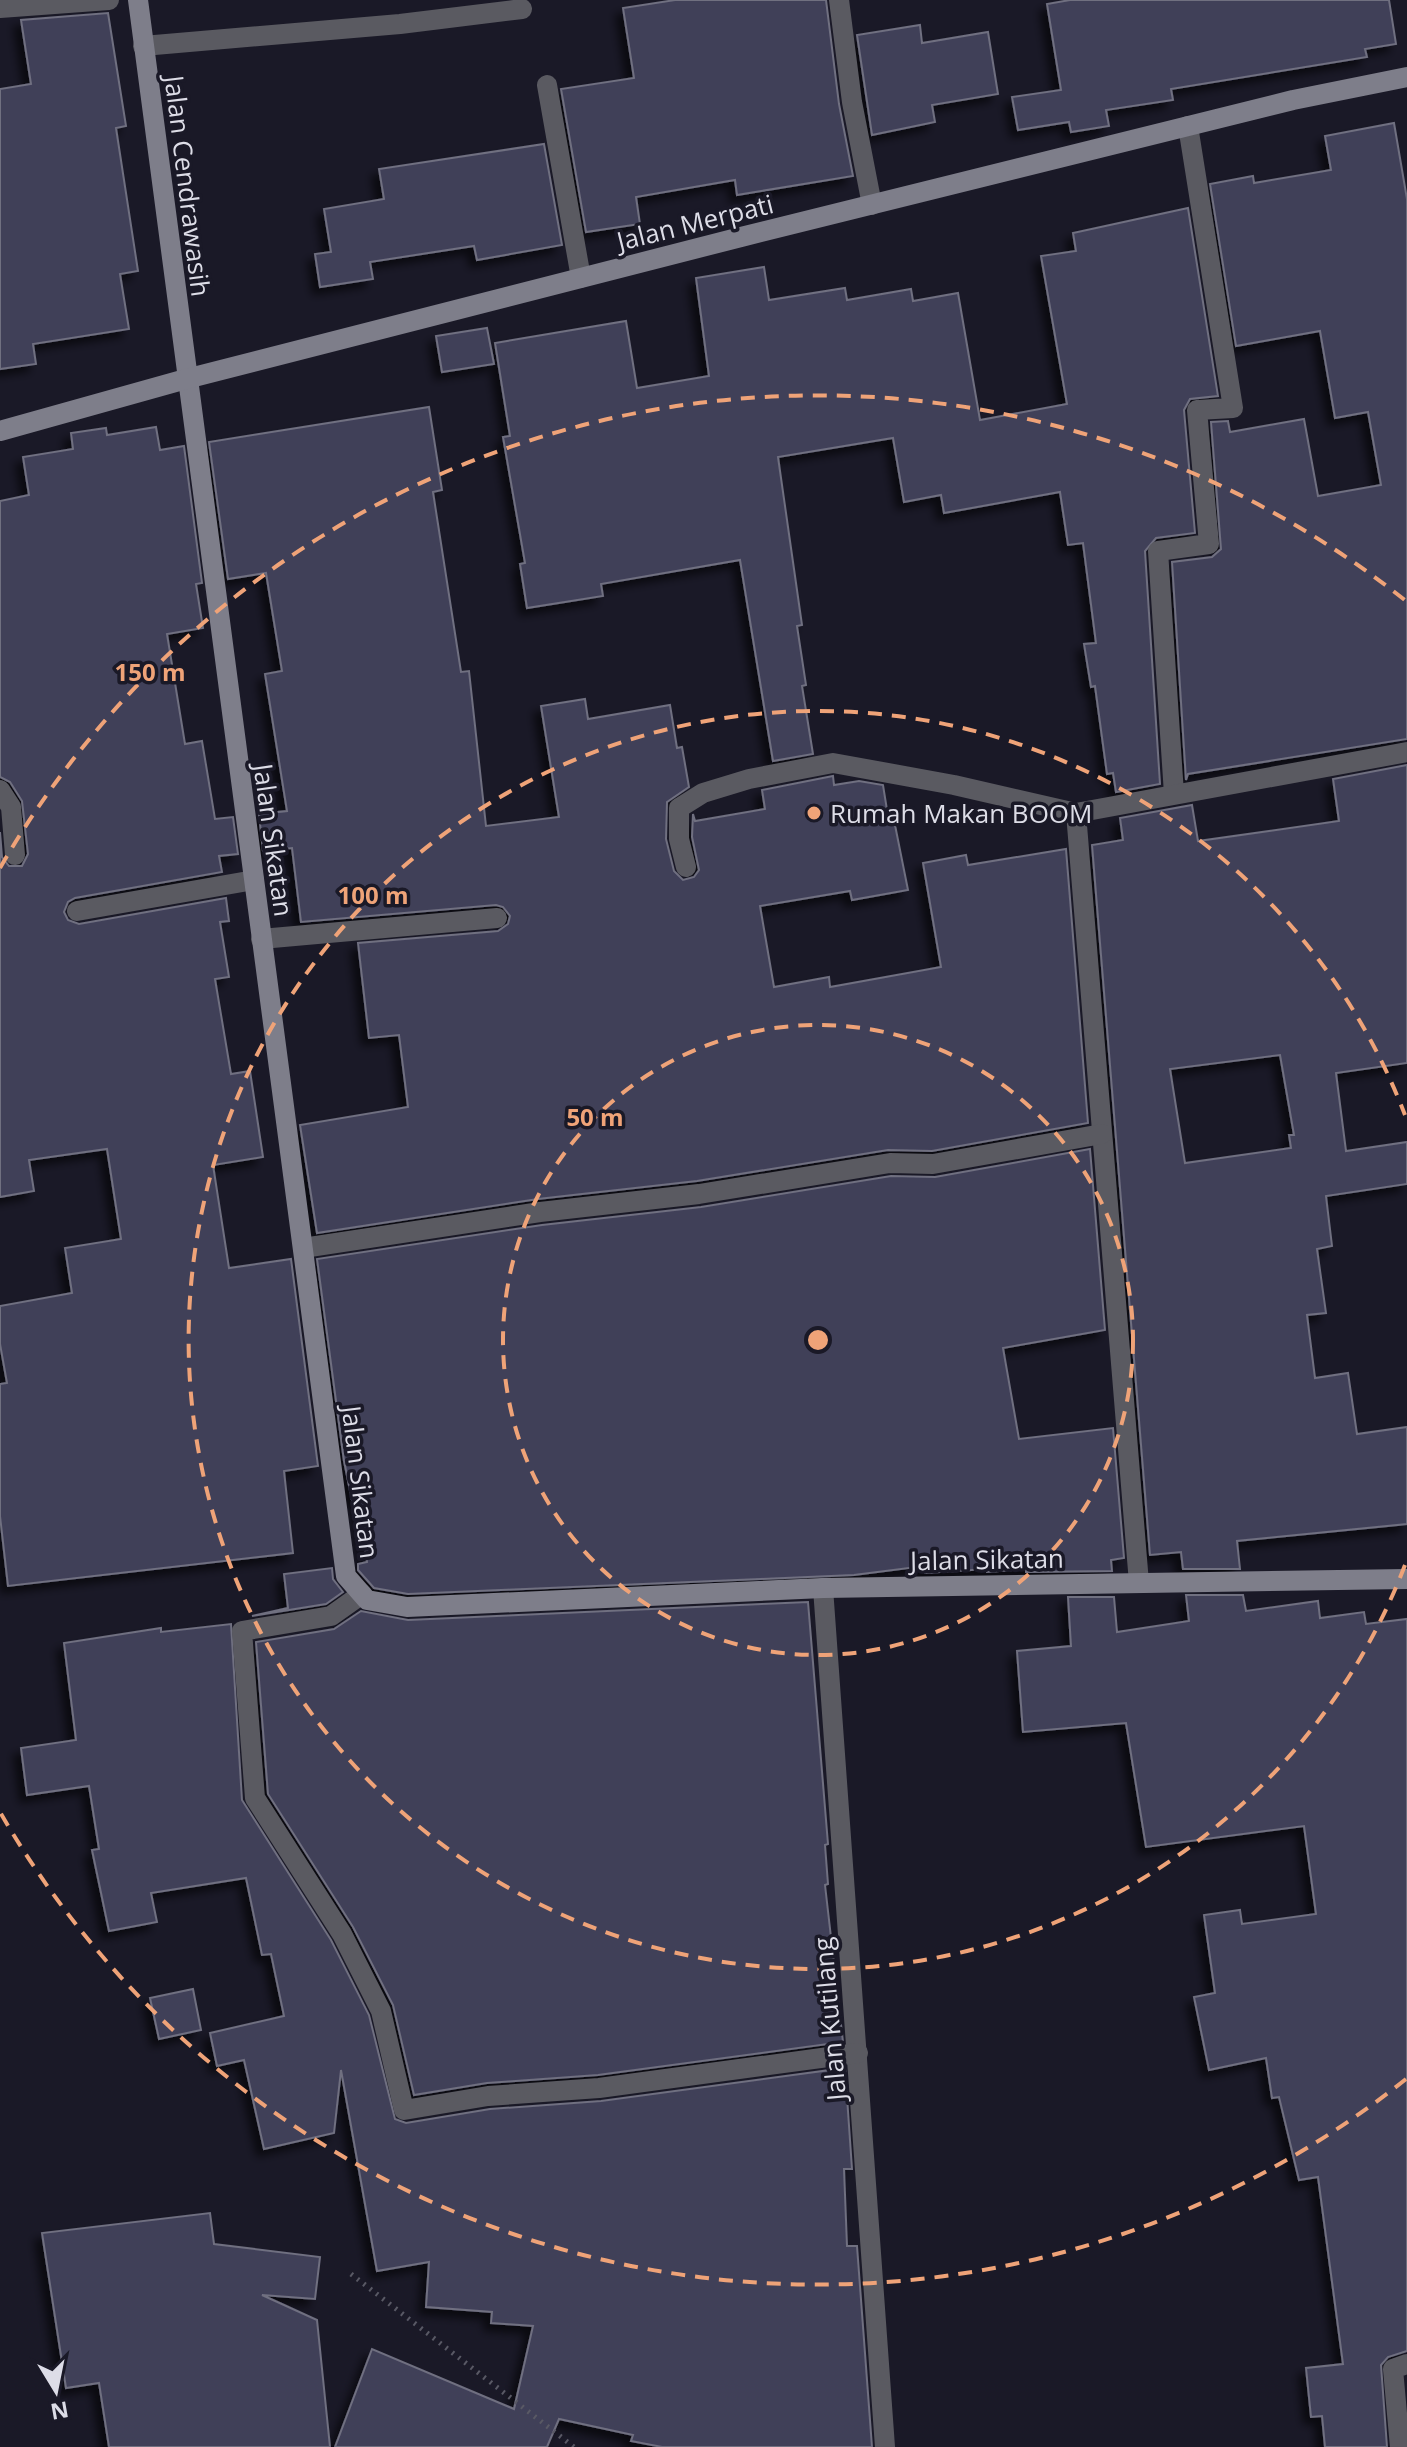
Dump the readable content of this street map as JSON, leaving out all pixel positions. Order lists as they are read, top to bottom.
{
  "streets": {
    "street": [
      "Jalan Cendrawasih",
      "Jalan Merpati",
      "Jalan Sikatan",
      "Jalan Kutilang"
    ]
  },
  "crossings": [
    ["Jalan Cendrawasih", "Jalan Merpati"],
    ["Jalan Cendrawasih", "Jalan Sikatan"],
    ["Jalan Merpati", "Jalan Sikatan"],
    ["Jalan Sikatan", "Jalan Kutilang"]
  ],
  "places": ["Rumah Makan BOOM"],
  "north": "bottom",
  "rings": ["150 m", "100 m", "50 m"]
}
